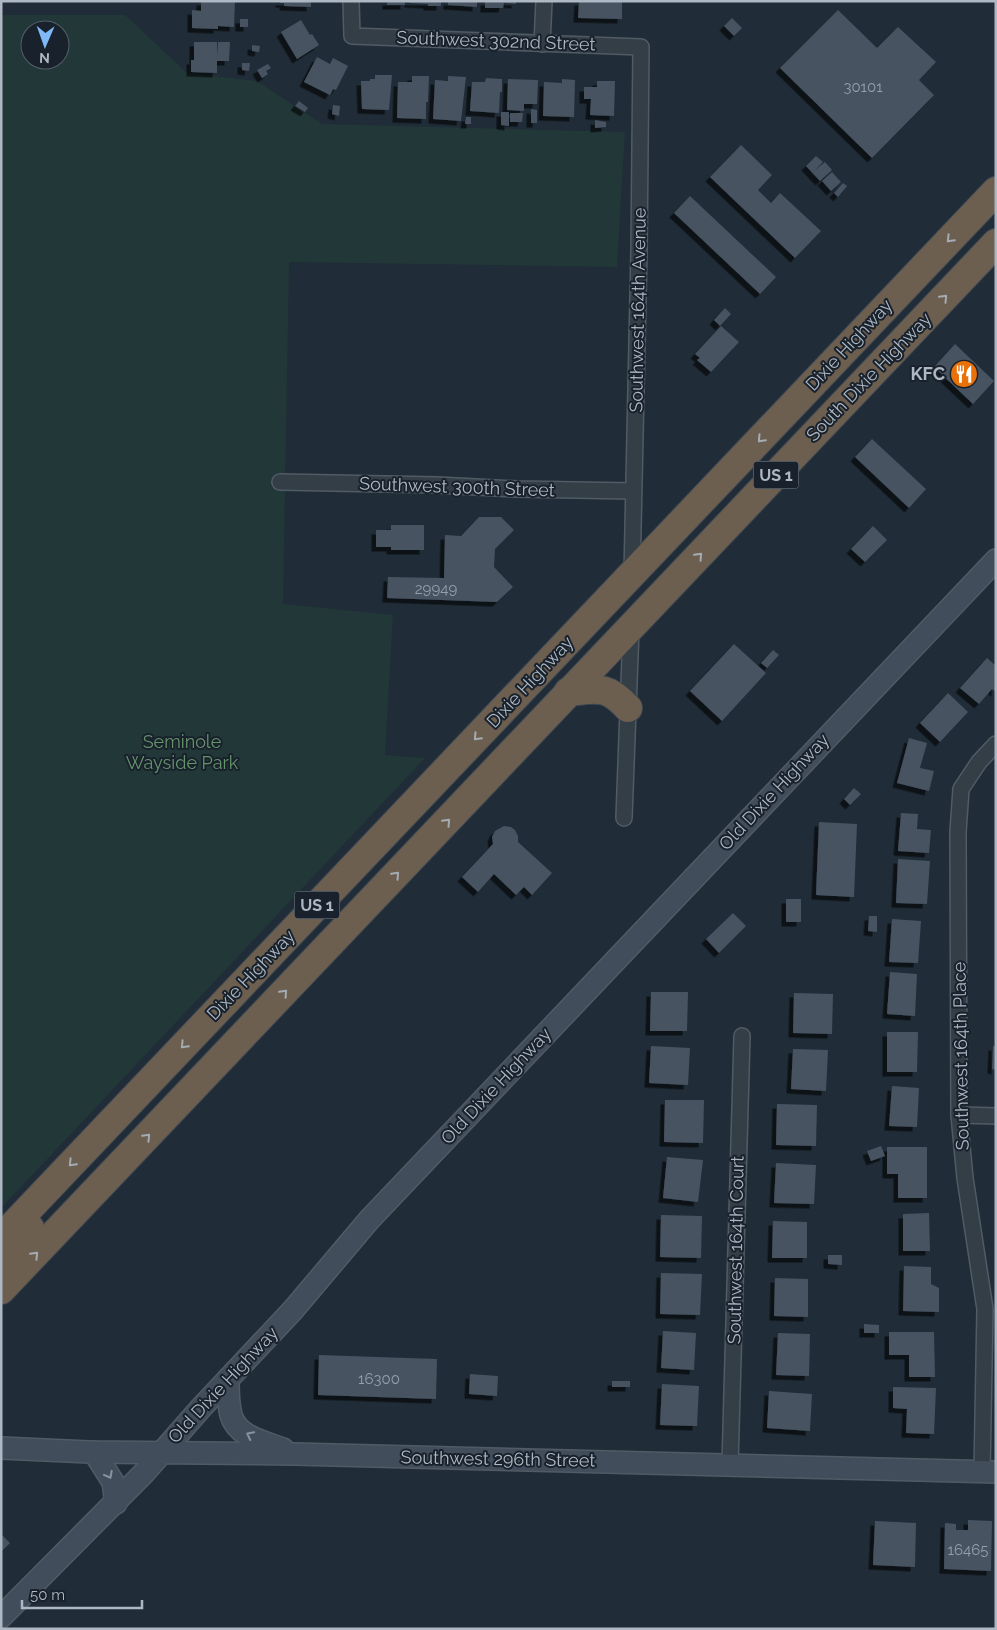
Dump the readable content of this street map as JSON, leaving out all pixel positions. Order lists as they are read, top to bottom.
{
  "streets": {
    "highway": ["Dixie Highway", "South Dixie Highway", "US 1"],
    "street": [
      "Southwest 302nd Street",
      "Southwest 164th Avenue",
      "Southwest 300th Street",
      "Old Dixie Highway",
      "Southwest 164th Place",
      "Southwest 164th Court",
      "Southwest 296th Street"
    ]
  },
  "crossings": [
    ["Southwest 302nd Street", "Southwest 164th Avenue"],
    ["Southwest 164th Avenue", "Dixie Highway"],
    ["Southwest 164th Avenue", "US 1"],
    ["Southwest 164th Avenue", "Southwest 300th Street"],
    ["Dixie Highway", "South Dixie Highway"],
    ["Dixie Highway", "US 1"],
    ["Old Dixie Highway", "Southwest 296th Street"],
    ["Southwest 164th Place", "Southwest 296th Street"],
    ["Southwest 164th Court", "Southwest 296th Street"]
  ],
  "parks": ["Seminole Wayside Park"],
  "places": {
    "restaurant": ["KFC"]
  },
  "house_numbers": [
    "30101",
    "29949",
    "16300",
    "16465"
  ],
  "scale_bar": "50 m",
  "north": "bottom"
}
